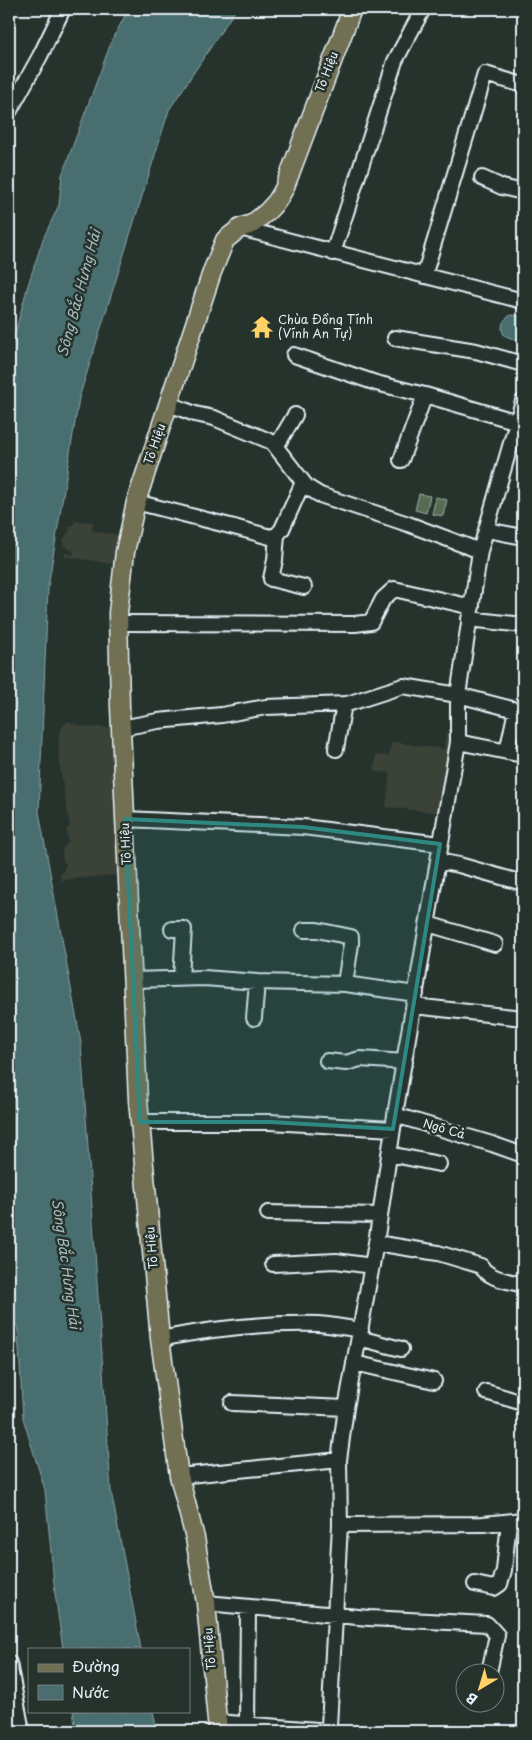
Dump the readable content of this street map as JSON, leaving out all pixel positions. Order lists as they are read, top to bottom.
{
  "streets": {
    "main road": ["Tô Hiệu"],
    "street": ["Ngõ Cả"]
  },
  "crossings": [
    ["Tô Hiệu", "Ngõ Cả"]
  ],
  "water": ["Sông Bắc Hưng Hải"],
  "places": {
    "temple": ["Chùa Đồng Tĩnh (Vĩnh An Tự)"]
  },
  "legend": ["Đường", "Nước"],
  "north": "bottom left"
}
